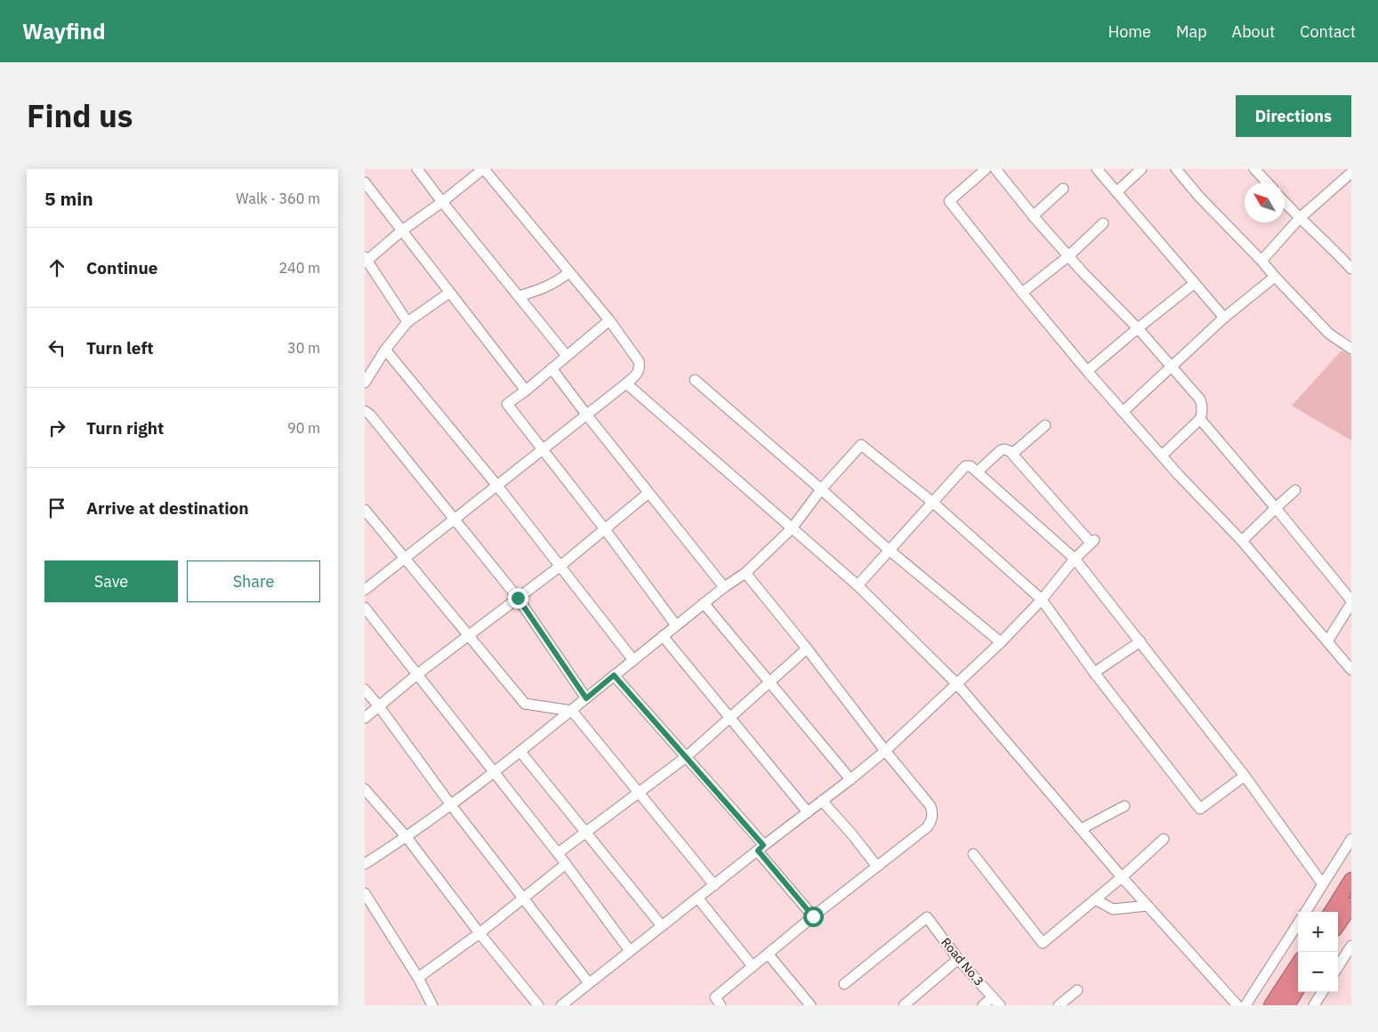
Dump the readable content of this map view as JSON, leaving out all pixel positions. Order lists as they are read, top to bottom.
{
  "streets": {
    "street": ["Road No.3"]
  },
  "north": "top left",
  "page": {
    "header": "Wayfind",
    "nav": [
      "Home",
      "Map",
      "About",
      "Contact"
    ],
    "title": "Find us",
    "buttons": [
      "Directions",
      ["Save", "Share"]
    ],
    "heading": ["5 min", "Walk · 360 m"],
    "list": [
      ["Continue", "240 m"],
      ["Turn left", "30 m"],
      ["Turn right", "90 m"],
      "Arrive at destination"
    ],
    "map_buttons": ["+", "−"]
  }
}
